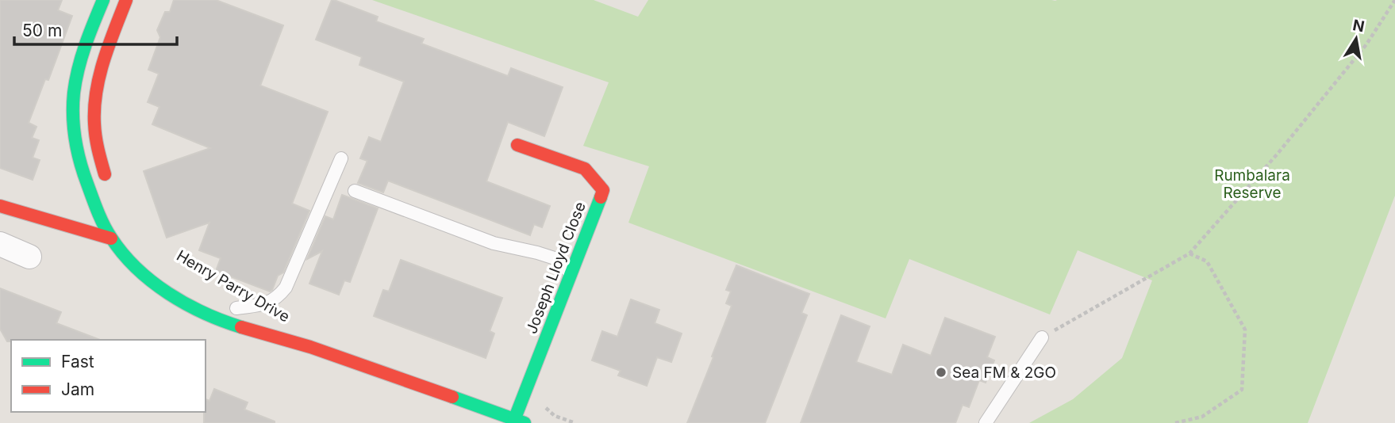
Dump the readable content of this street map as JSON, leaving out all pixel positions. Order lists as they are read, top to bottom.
{
  "streets": {
    "main road": ["Joseph Lloyd Close", "Henry Parry Drive"]
  },
  "crossings": [
    ["Joseph Lloyd Close", "Henry Parry Drive"]
  ],
  "parks": ["Rumbalara Reserve"],
  "places": ["Sea FM & 2GO"],
  "legend": ["Fast", "Jam"],
  "scale_bar": "50 m",
  "north": "top"
}
